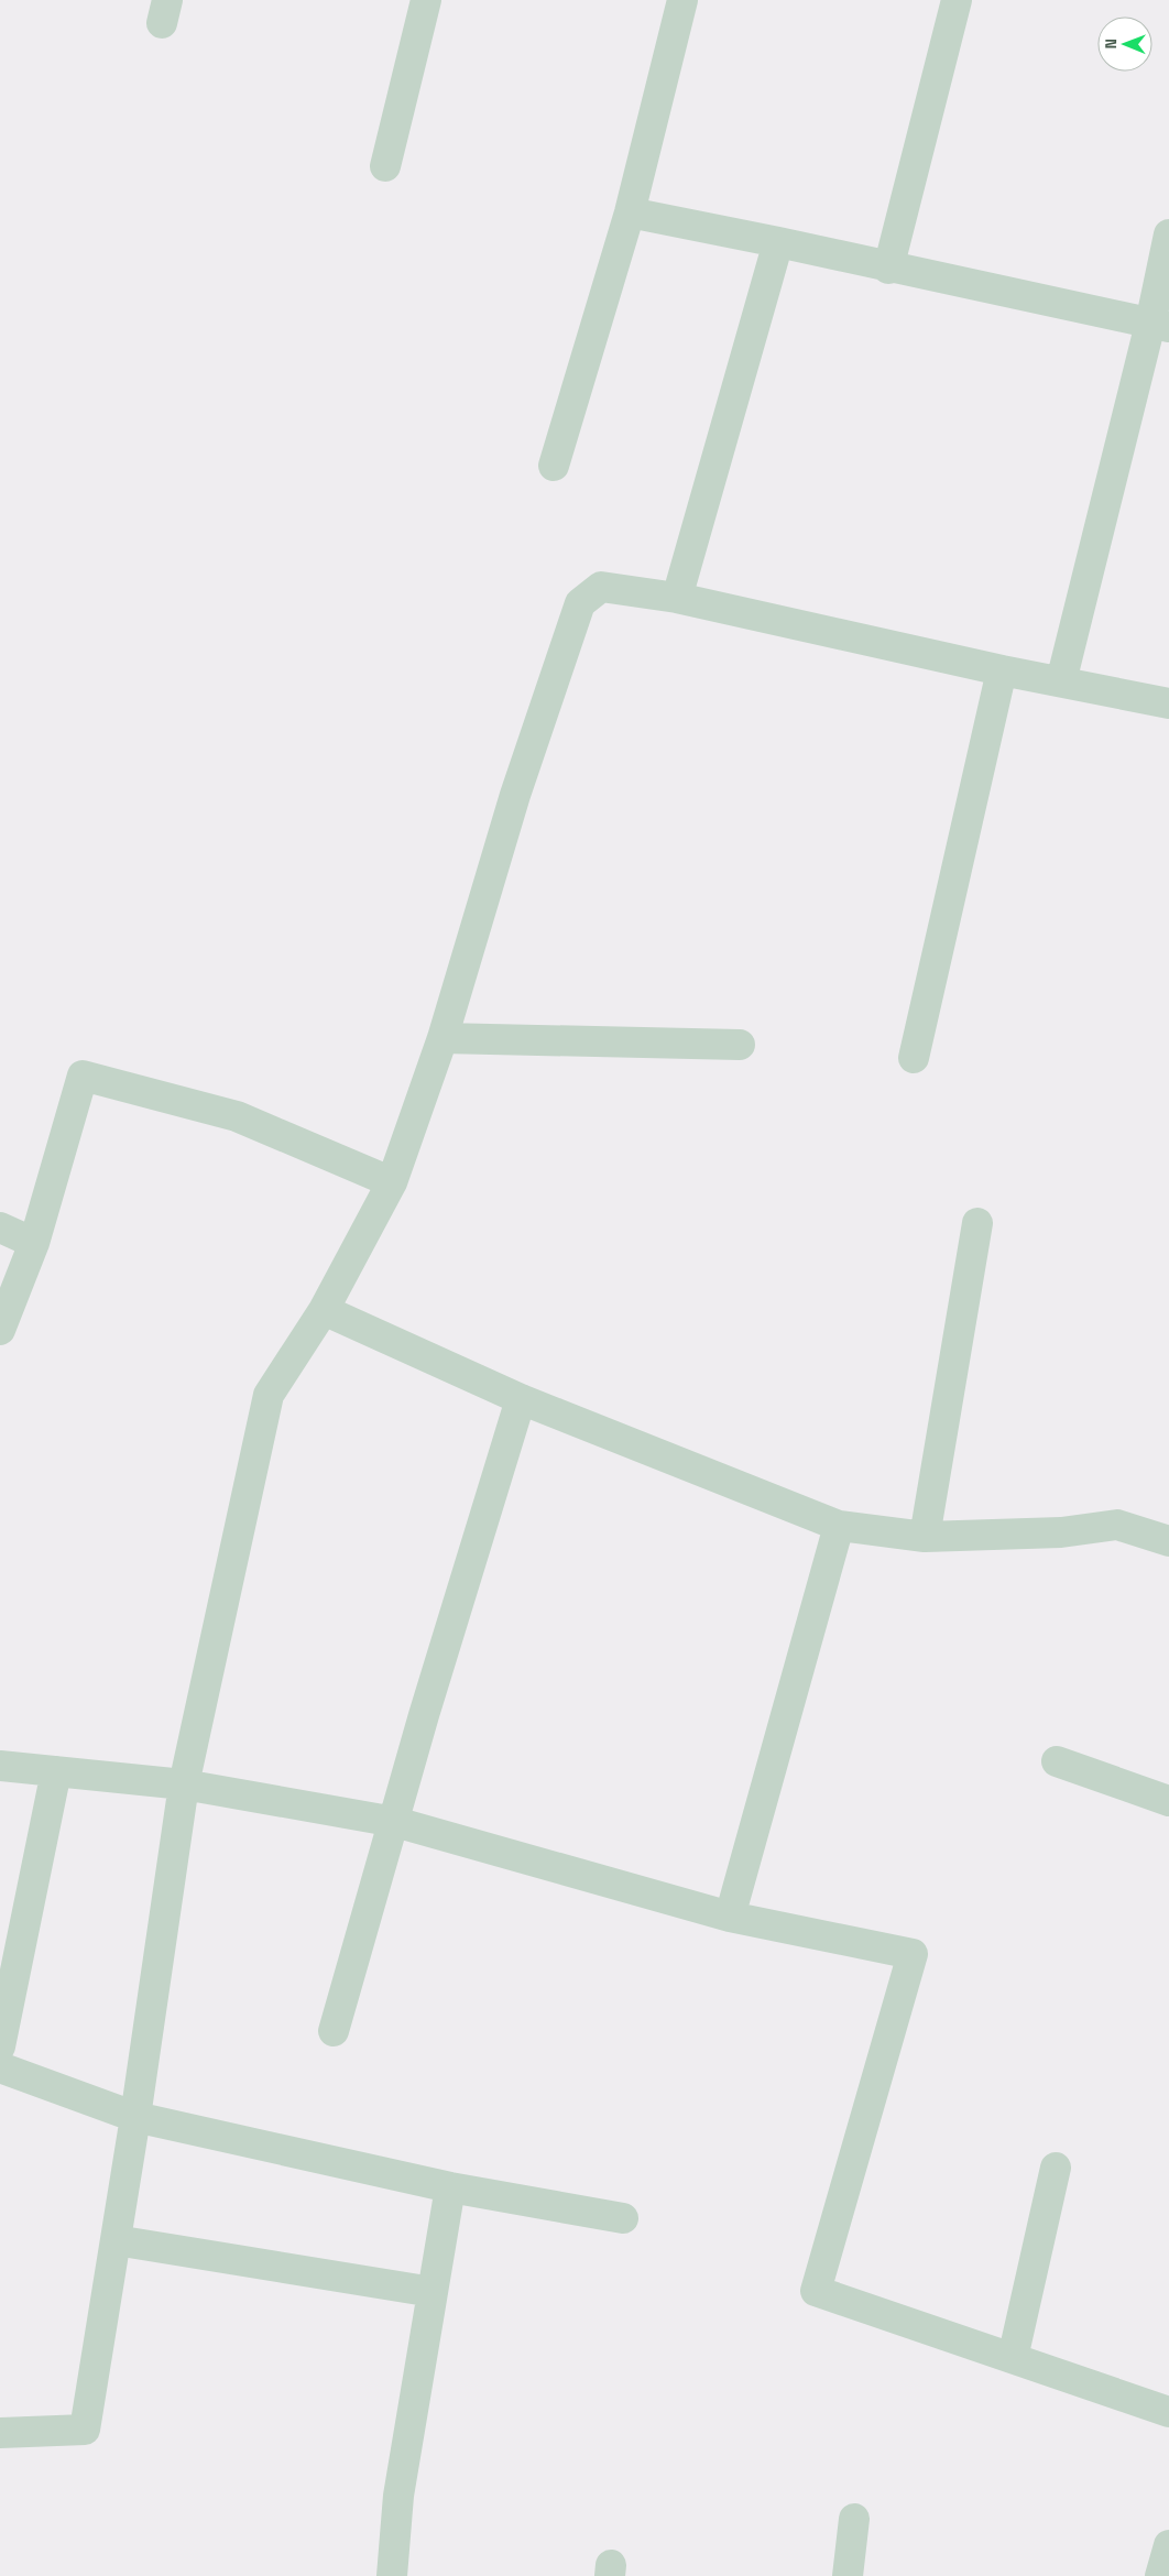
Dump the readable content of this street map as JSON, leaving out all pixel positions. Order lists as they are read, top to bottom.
{
  "north": "left"
}
